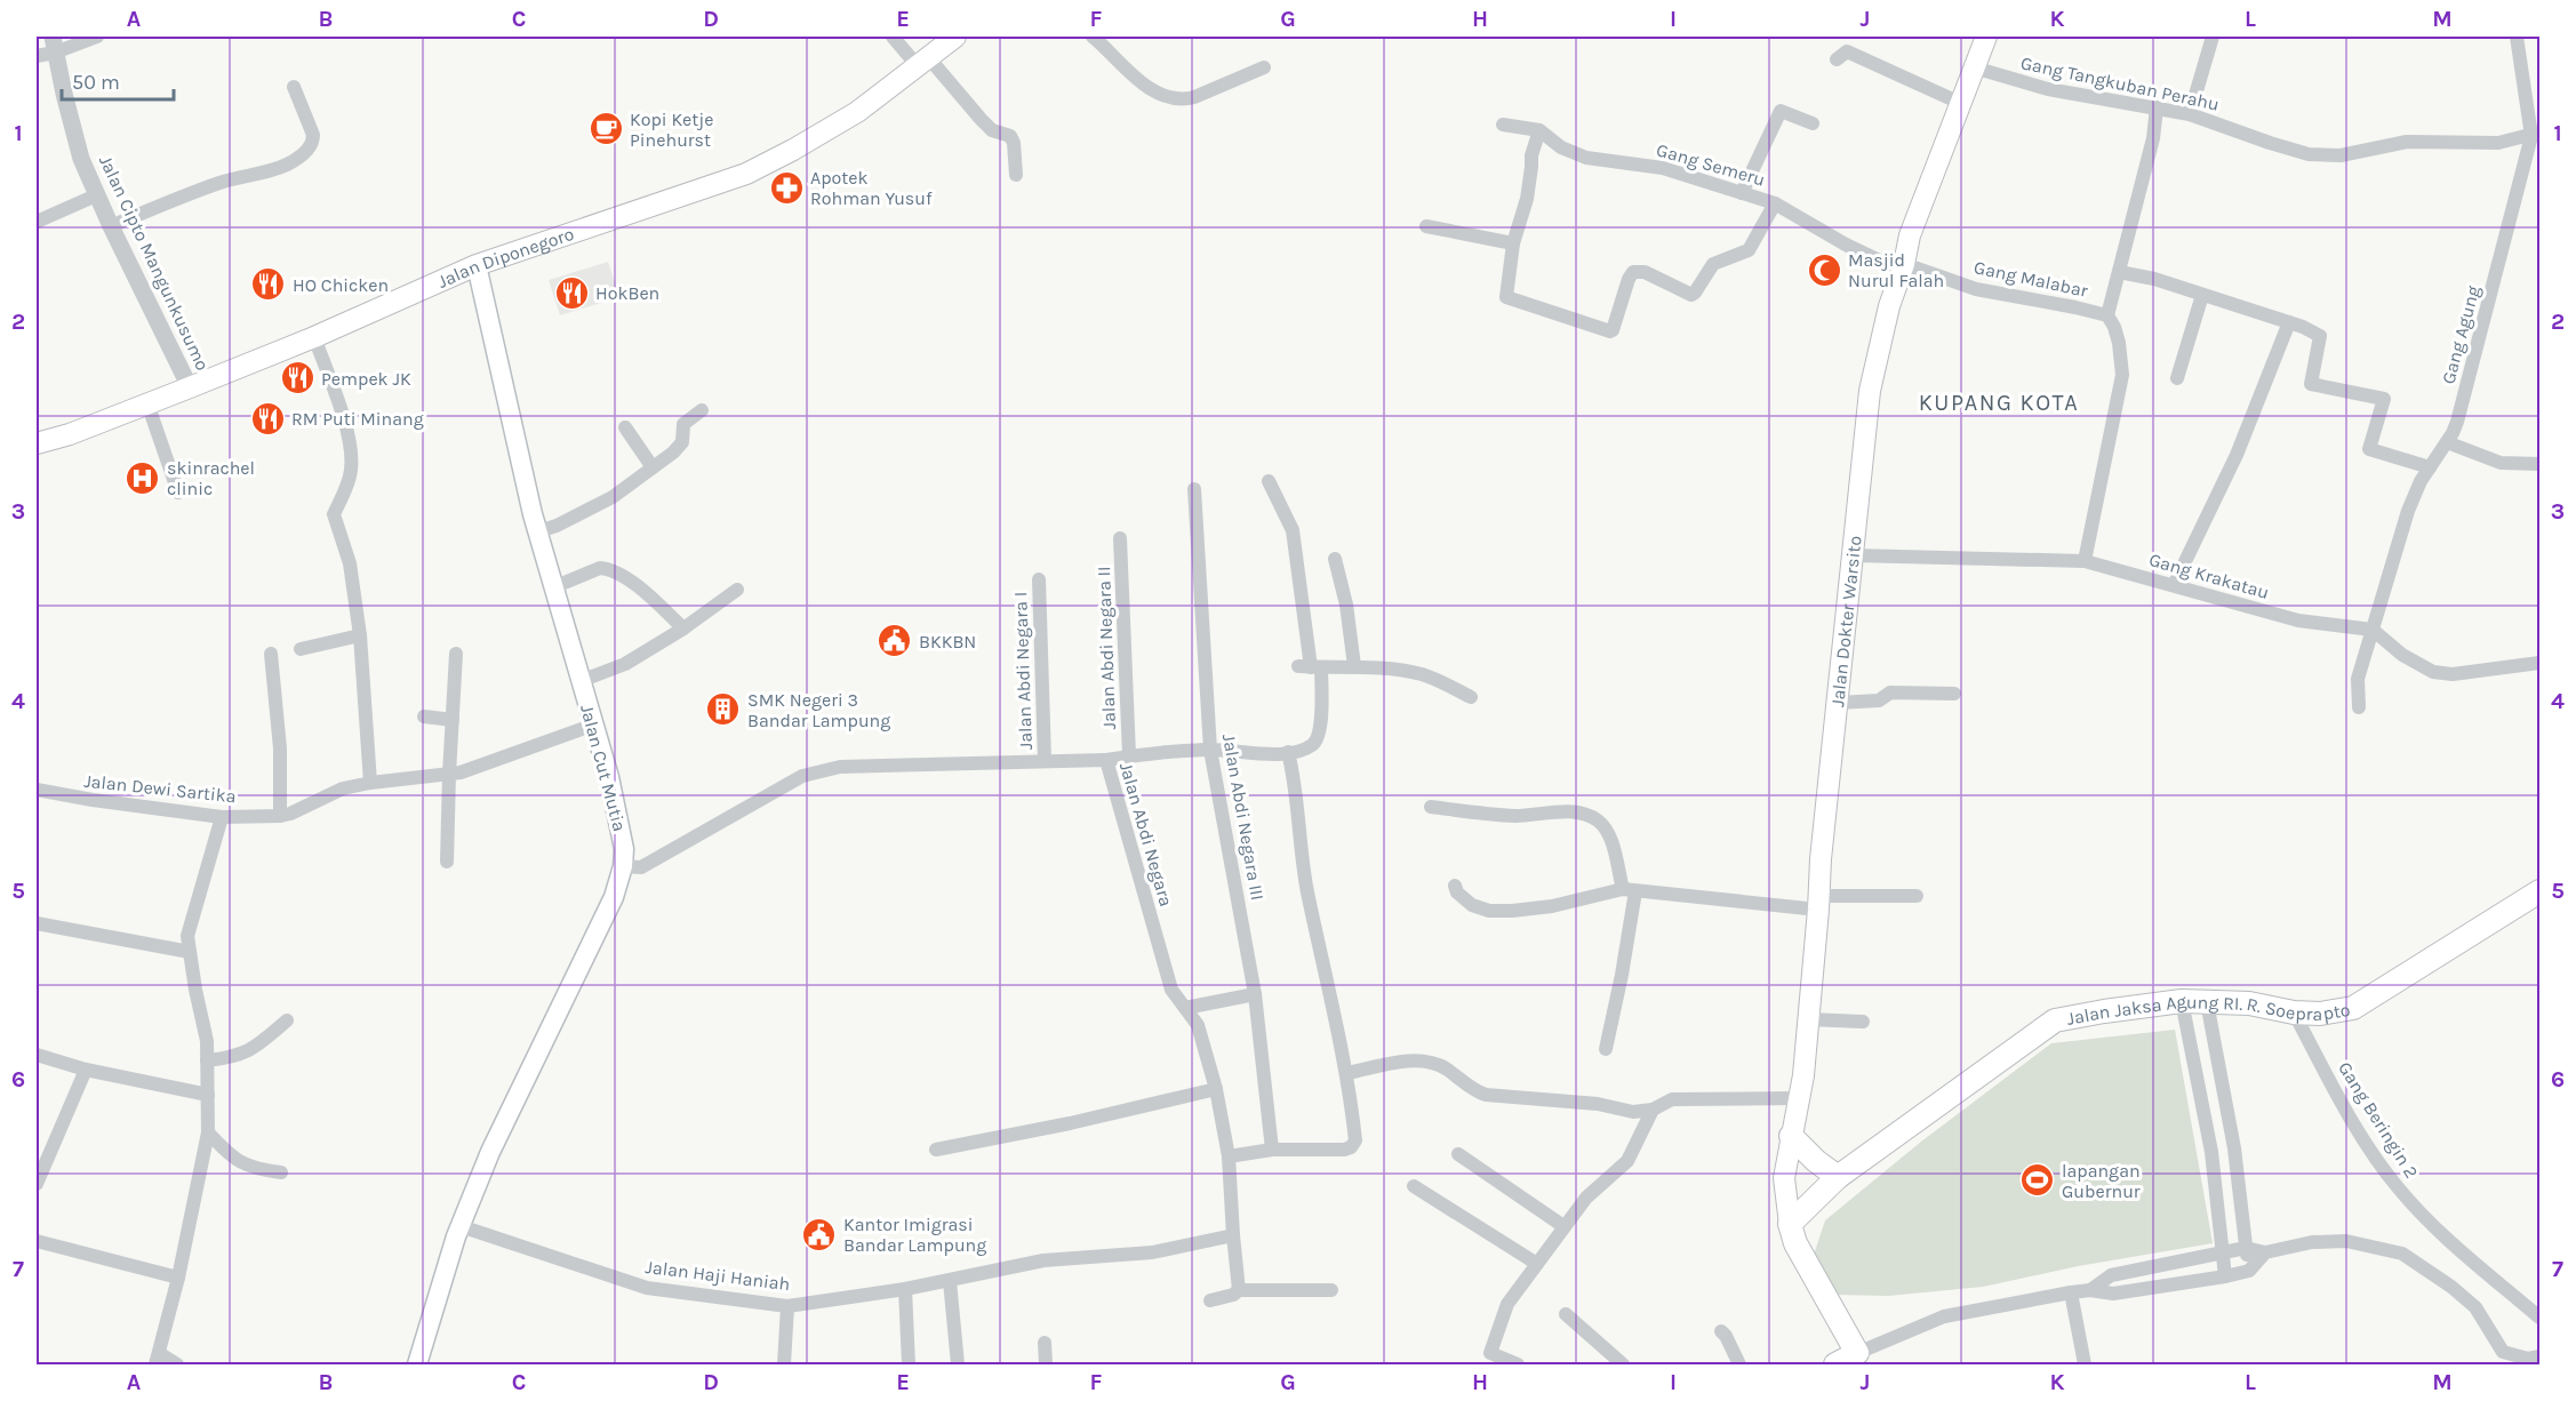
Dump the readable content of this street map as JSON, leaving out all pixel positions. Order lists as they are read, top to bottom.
{
  "streets": {
    "highway": ["Jalan Jaksa Agung RI. R. Soeprapto"],
    "main road": ["Jalan Diponegoro", "Jalan Dokter Warsito", "Jalan Cut Mutia"],
    "street": [
      "Gang Tangkuban Perahu",
      "Gang Semeru",
      "Jalan Cipto Mangunkusumo",
      "Gang Malabar",
      "Gang Agung",
      "Gang Krakatau",
      "Jalan Abdi Negara II",
      "Jalan Abdi Negara I",
      "Jalan Dewi Sartika",
      "Jalan Abdi Negara III",
      "Jalan Abdi Negara",
      "Gang Beringin 2",
      "Jalan Haji Haniah"
    ]
  },
  "crossings": [
    ["Gang Tangkuban Perahu", "Gang Agung"],
    ["Gang Tangkuban Perahu", "Jalan Dokter Warsito"],
    ["Gang Semeru", "Gang Malabar"],
    ["Gang Semeru", "Jalan Dokter Warsito"],
    ["Jalan Diponegoro", "Jalan Cipto Mangunkusumo"],
    ["Jalan Diponegoro", "Jalan Cut Mutia"],
    ["Gang Malabar", "Gang Krakatau"],
    ["Gang Malabar", "Jalan Dokter Warsito"],
    ["Gang Agung", "Gang Krakatau"],
    ["Gang Krakatau", "Jalan Dokter Warsito"],
    ["Jalan Dokter Warsito", "Jalan Jaksa Agung RI. R. Soeprapto"],
    ["Jalan Abdi Negara I", "Jalan Abdi Negara"],
    ["Jalan Cut Mutia", "Jalan Dewi Sartika"],
    ["Jalan Cut Mutia", "Jalan Abdi Negara"],
    ["Jalan Cut Mutia", "Jalan Haji Haniah"],
    ["Jalan Abdi Negara", "Jalan Haji Haniah"],
    ["Jalan Jaksa Agung RI. R. Soeprapto", "Gang Beringin 2"]
  ],
  "districts": ["KUPANG KOTA"],
  "places": {
    "cafe": ["Kopi Ketje Pinehurst"],
    "pharmacy": ["Apotek Rohman Yusuf"],
    "mosque": ["Masjid Nurul Falah"],
    "restaurant": [
      "HO Chicken",
      "HokBen",
      "Pempek JK",
      "RM Puti Minang"
    ],
    "hospital": ["skinrachel clinic"],
    "public building": ["BKKBN", "Kantor Imigrasi Bandar Lampung"],
    "building": ["SMK Negeri 3 Bandar Lampung"],
    "sports": ["lapangan Gubernur"]
  },
  "scale_bar": "50 m",
  "grid": {
    "columns": [
      "A",
      "B",
      "C",
      "D",
      "E",
      "F",
      "G",
      "H",
      "I",
      "J",
      "K",
      "L",
      "M"
    ],
    "rows": [
      "1",
      "2",
      "3",
      "4",
      "5",
      "6",
      "7"
    ]
  }
}
